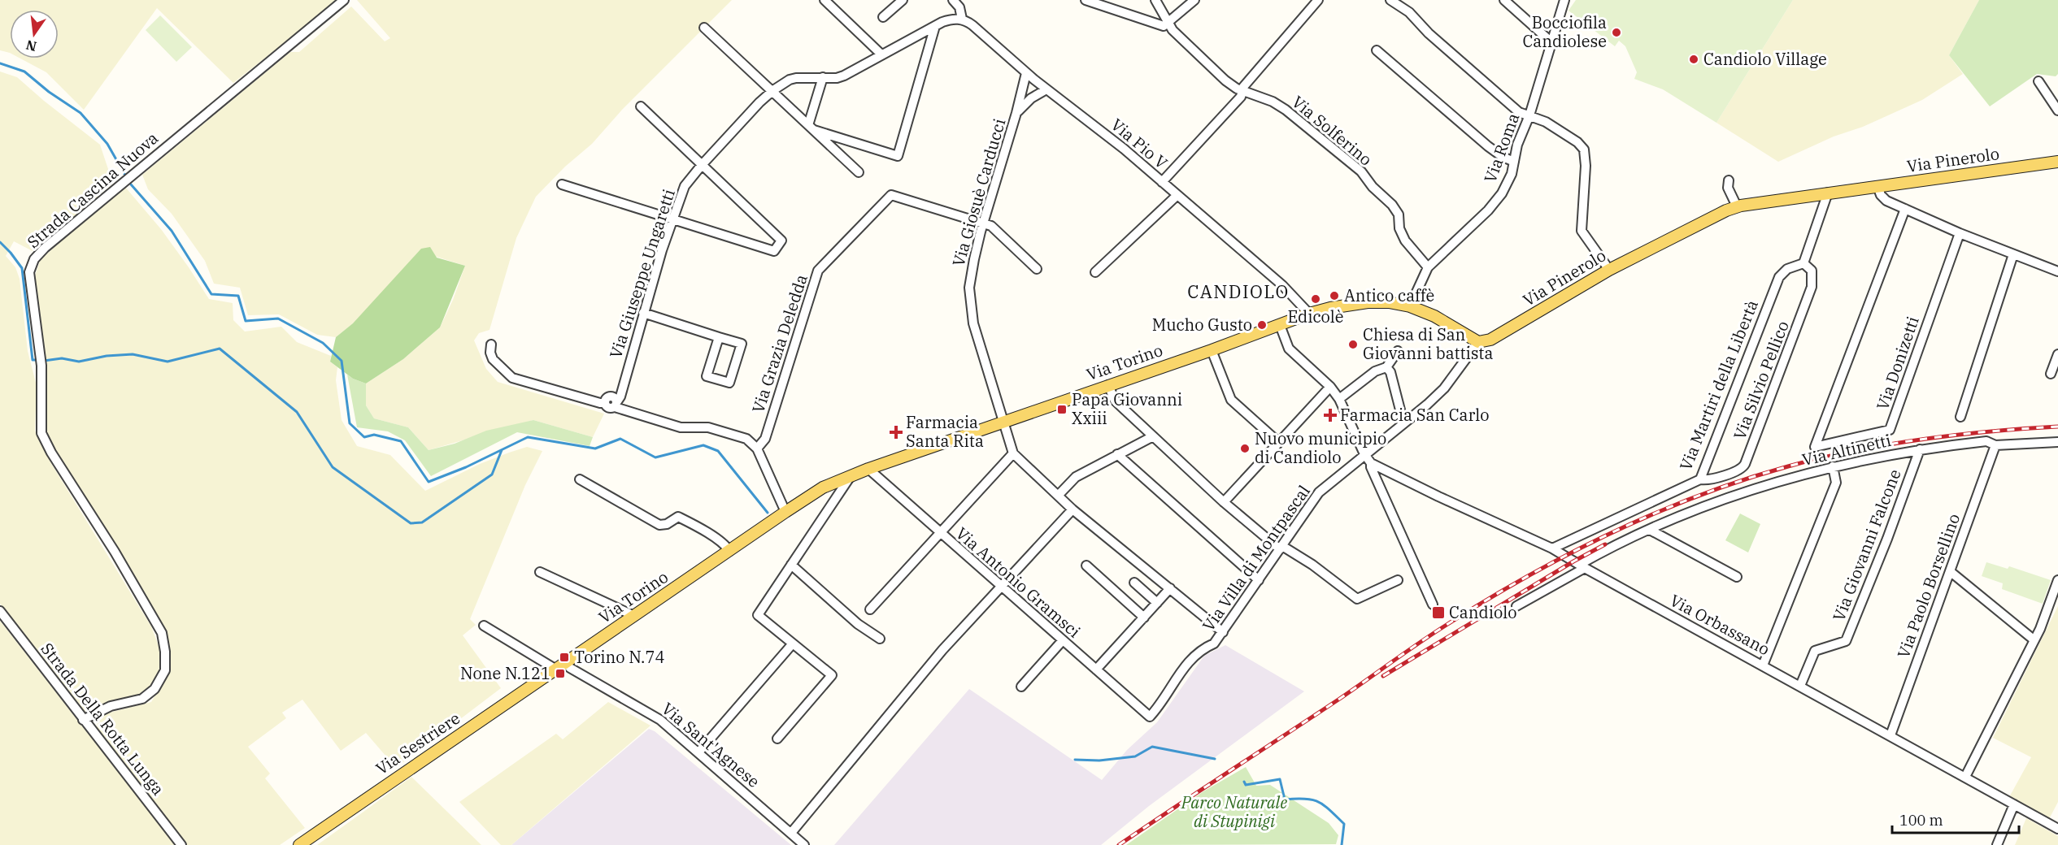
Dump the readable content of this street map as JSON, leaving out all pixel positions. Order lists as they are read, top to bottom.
{
  "streets": {
    "main road": ["Via Pinerolo", "Via Torino", "Via Sestriere"],
    "street": [
      "Via Solferino",
      "Via Pio V",
      "Via Roma",
      "Strada Cascina Nuova",
      "Via Giosuè Carducci",
      "Via Giuseppe Ungaretti",
      "Via Grazia Deledda",
      "Via Donizetti",
      "Via Silvio Pellico",
      "Via Martiri della Libertà",
      "Via Altinetti",
      "Via Giovanni Falcone",
      "Via Villa di Montpascal",
      "Via Antonio Gramsci",
      "Via Paolo Borsellino",
      "Via Orbassano",
      "Strada Della Rotta Lunga",
      "Via Sant'Agnese"
    ]
  },
  "crossings": [
    ["Via Solferino", "Via Roma"],
    ["Via Pio V", "Via Giosuè Carducci"],
    ["Via Pio V", "Via Giuseppe Ungaretti"],
    ["Via Pio V", "Via Torino"],
    ["Via Roma", "Via Torino"],
    ["Via Pinerolo", "Via Villa di Montpascal"],
    ["Strada Cascina Nuova", "Strada Della Rotta Lunga"],
    ["Via Giosuè Carducci", "Via Grazia Deledda"],
    ["Via Giosuè Carducci", "Via Torino"],
    ["Via Torino", "Via Antonio Gramsci"],
    ["Via Torino", "Via Orbassano"],
    ["Via Torino", "Via Sestriere"],
    ["Via Torino", "Via Sant'Agnese"],
    ["Via Silvio Pellico", "Via Martiri della Libertà"],
    ["Via Martiri della Libertà", "Via Orbassano"],
    ["Via Altinetti", "Via Giovanni Falcone"],
    ["Via Altinetti", "Via Paolo Borsellino"],
    ["Via Altinetti", "Via Orbassano"],
    ["Via Giovanni Falcone", "Via Orbassano"],
    ["Via Villa di Montpascal", "Via Antonio Gramsci"],
    ["Via Villa di Montpascal", "Via Orbassano"],
    ["Via Paolo Borsellino", "Via Orbassano"],
    ["Via Sestriere", "Via Sant'Agnese"]
  ],
  "districts": ["CANDIOLO"],
  "parks": ["Parco Naturale di Stupinigi"],
  "places": {
    "other": [
      "Bocciofila Candiolese",
      "Candiolo Village",
      "Antico caffè",
      "Edicolè",
      "Mucho Gusto",
      "Chiesa di San Giovanni battista",
      "Nuovo municipio di Candiolo"
    ],
    "transit": [
      "Papa Giovanni Xxiii",
      "Candiolo",
      "Torino N.74",
      "None N.121"
    ],
    "health": ["Farmacia San Carlo", "Farmacia Santa Rita"]
  },
  "scale_bar": "100 m",
  "north": "bottom"
}
